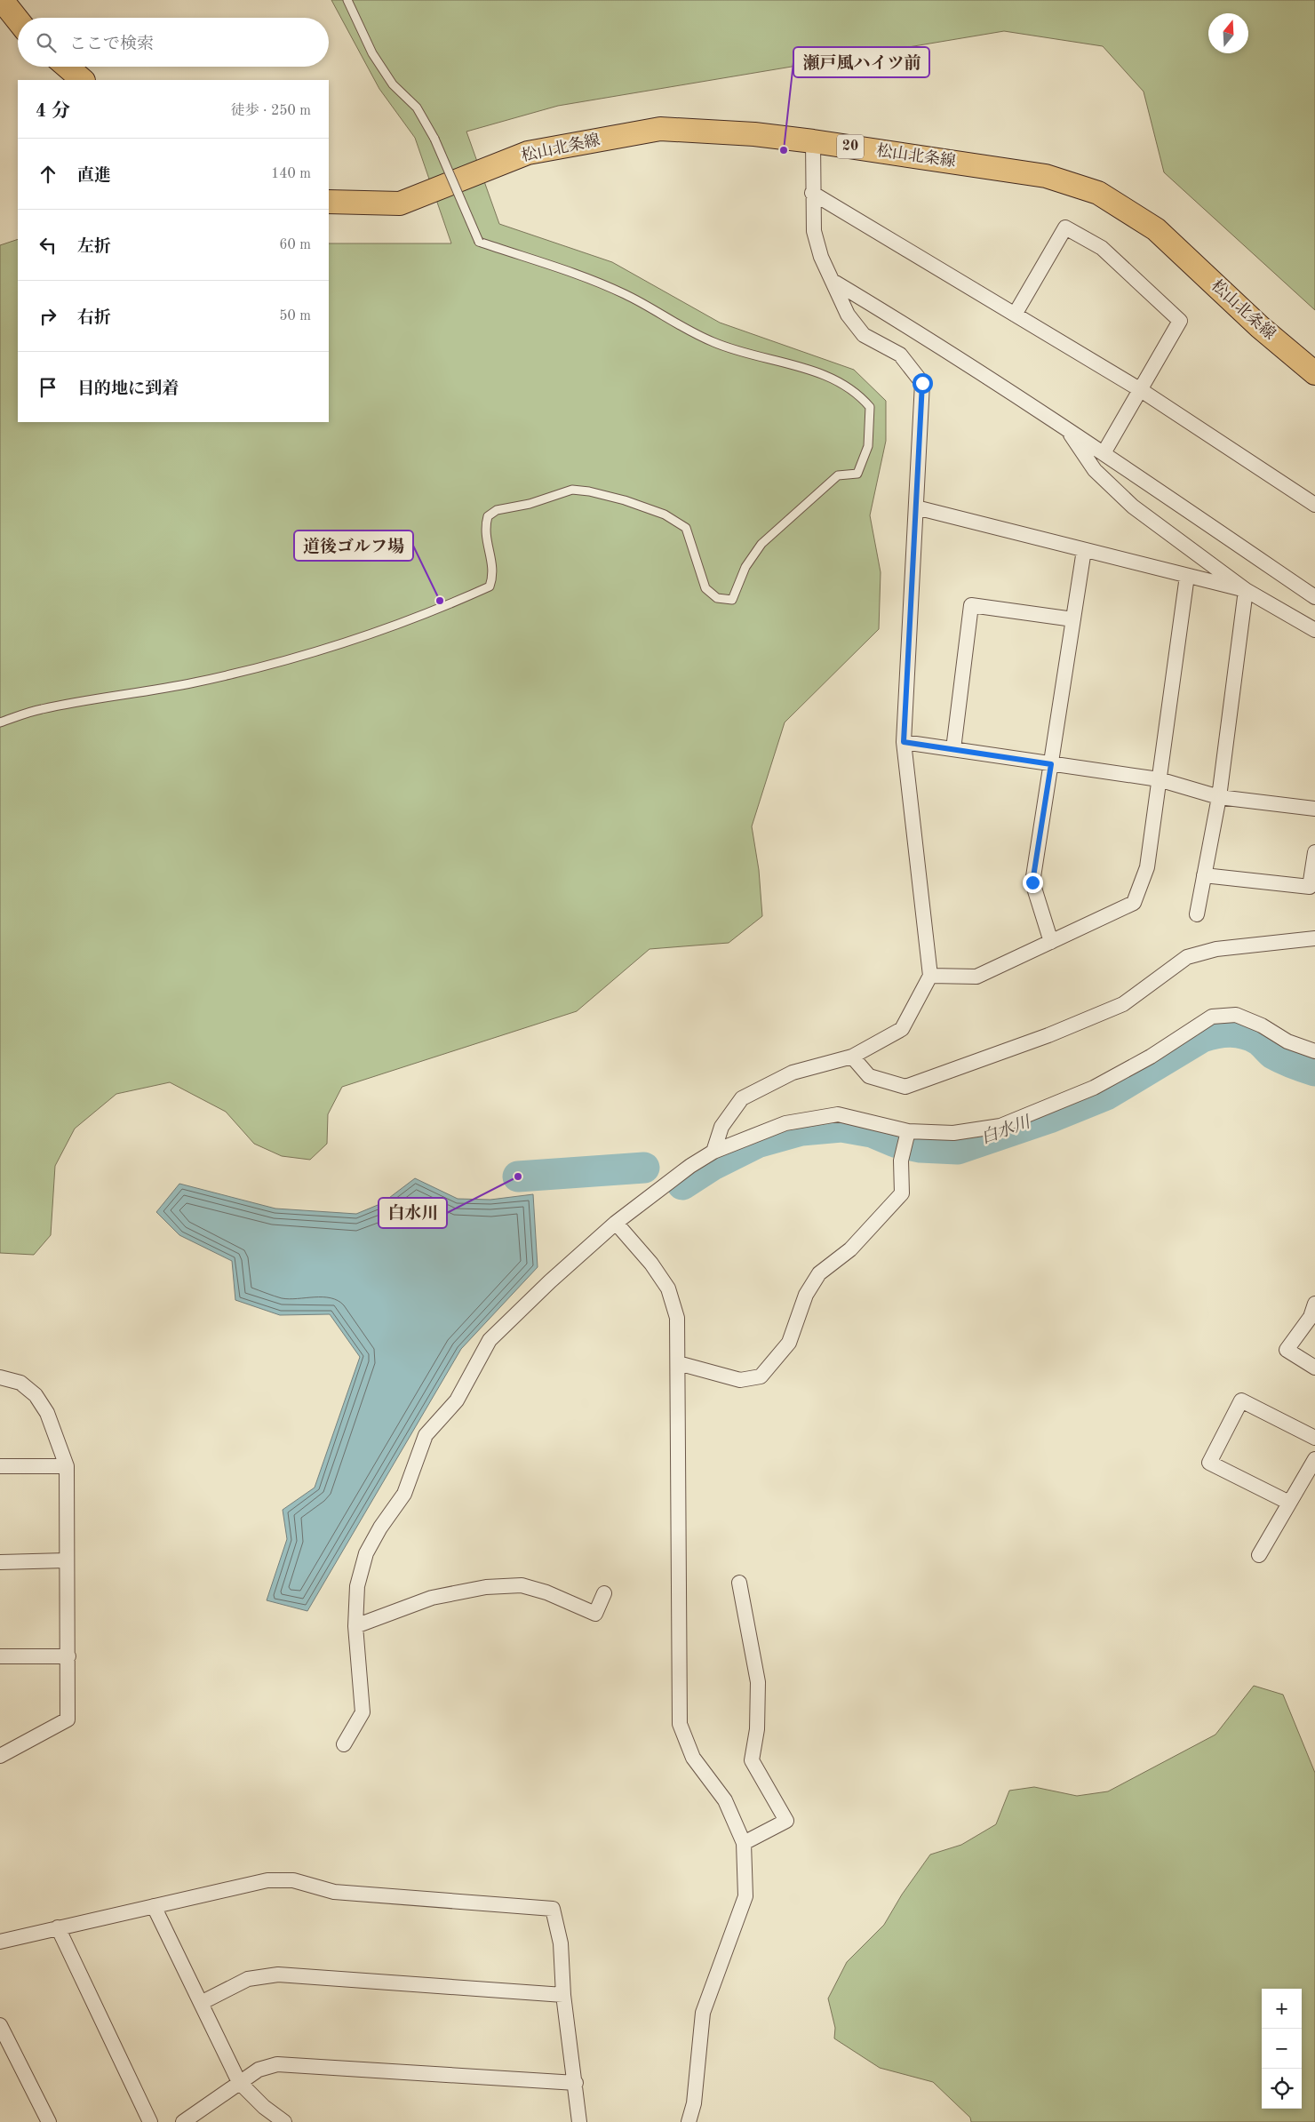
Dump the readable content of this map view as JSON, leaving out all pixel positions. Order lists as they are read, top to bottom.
{
  "streets": {
    "main road": ["20", "松山北条線"]
  },
  "water": ["白水川"],
  "places": ["瀬戸風ハイツ前", "道後ゴルフ場", "白水川"],
  "north": "top",
  "page": {
    "search": "ここで検索",
    "heading": ["4 分", "徒歩 · 250 m"],
    "list": [
      ["直進", "140 m"],
      ["左折", "60 m"],
      ["右折", "50 m"],
      "目的地に到着"
    ],
    "map_buttons": ["+", "−"]
  }
}
